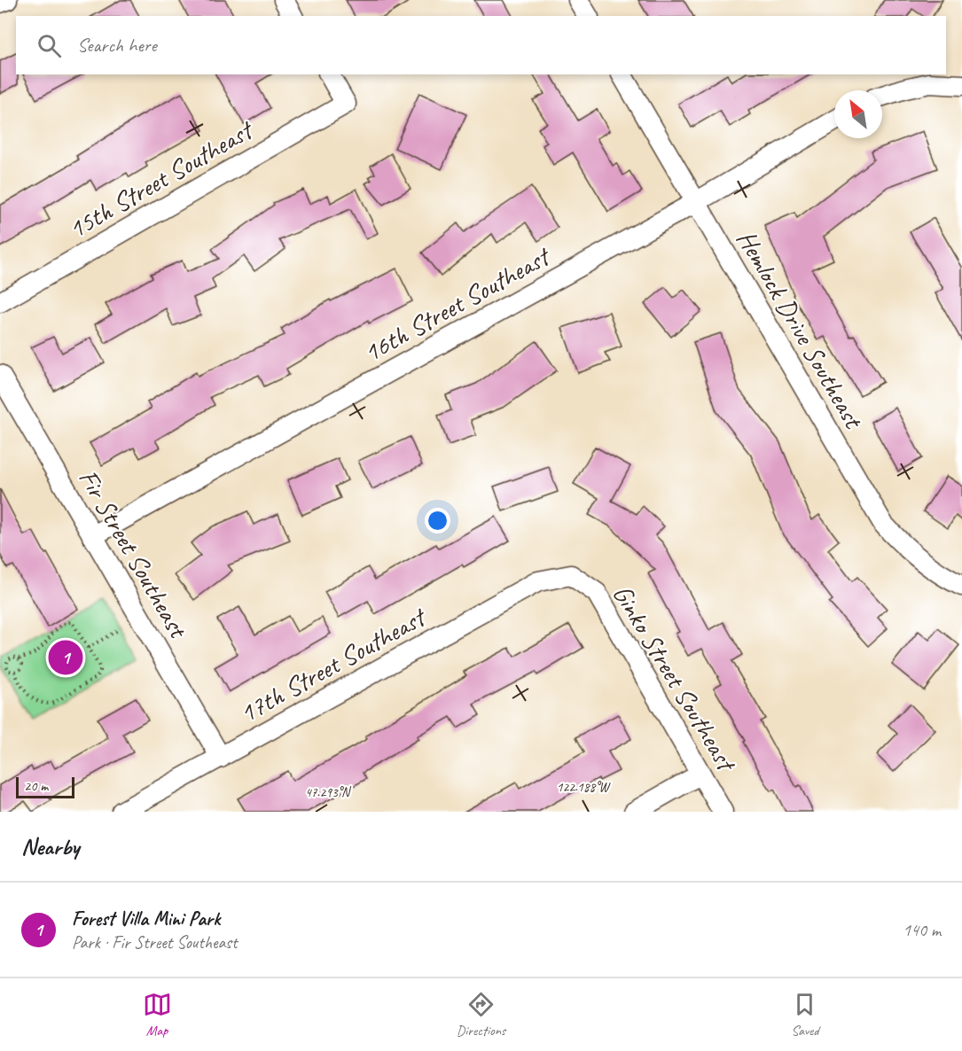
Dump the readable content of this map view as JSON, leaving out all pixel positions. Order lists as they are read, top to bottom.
{
  "streets": {
    "street": [
      "15th Street Southeast",
      "16th Street Southeast",
      "Hemlock Drive Southeast",
      "Fir Street Southeast",
      "17th Street Southeast",
      "Ginko Street Southeast"
    ]
  },
  "crossings": [
    ["16th Street Southeast", "Hemlock Drive Southeast"],
    ["16th Street Southeast", "Fir Street Southeast"],
    ["Fir Street Southeast", "17th Street Southeast"],
    ["17th Street Southeast", "Ginko Street Southeast"]
  ],
  "scale_bar": "20 m",
  "north": "top left",
  "page": {
    "search": "Search here",
    "pins": "1",
    "scale": "20 m",
    "heading": "Nearby",
    "list": [
      {
        "mark": "1",
        "name": "Forest Villa Mini Park",
        "note": "Park · Fir Street Southeast",
        "value": "140 m"
      }
    ],
    "nav": ["Map", "Directions", "Saved"]
  },
  "coordinates": ["122.188°W", "47.293°N"]
}
